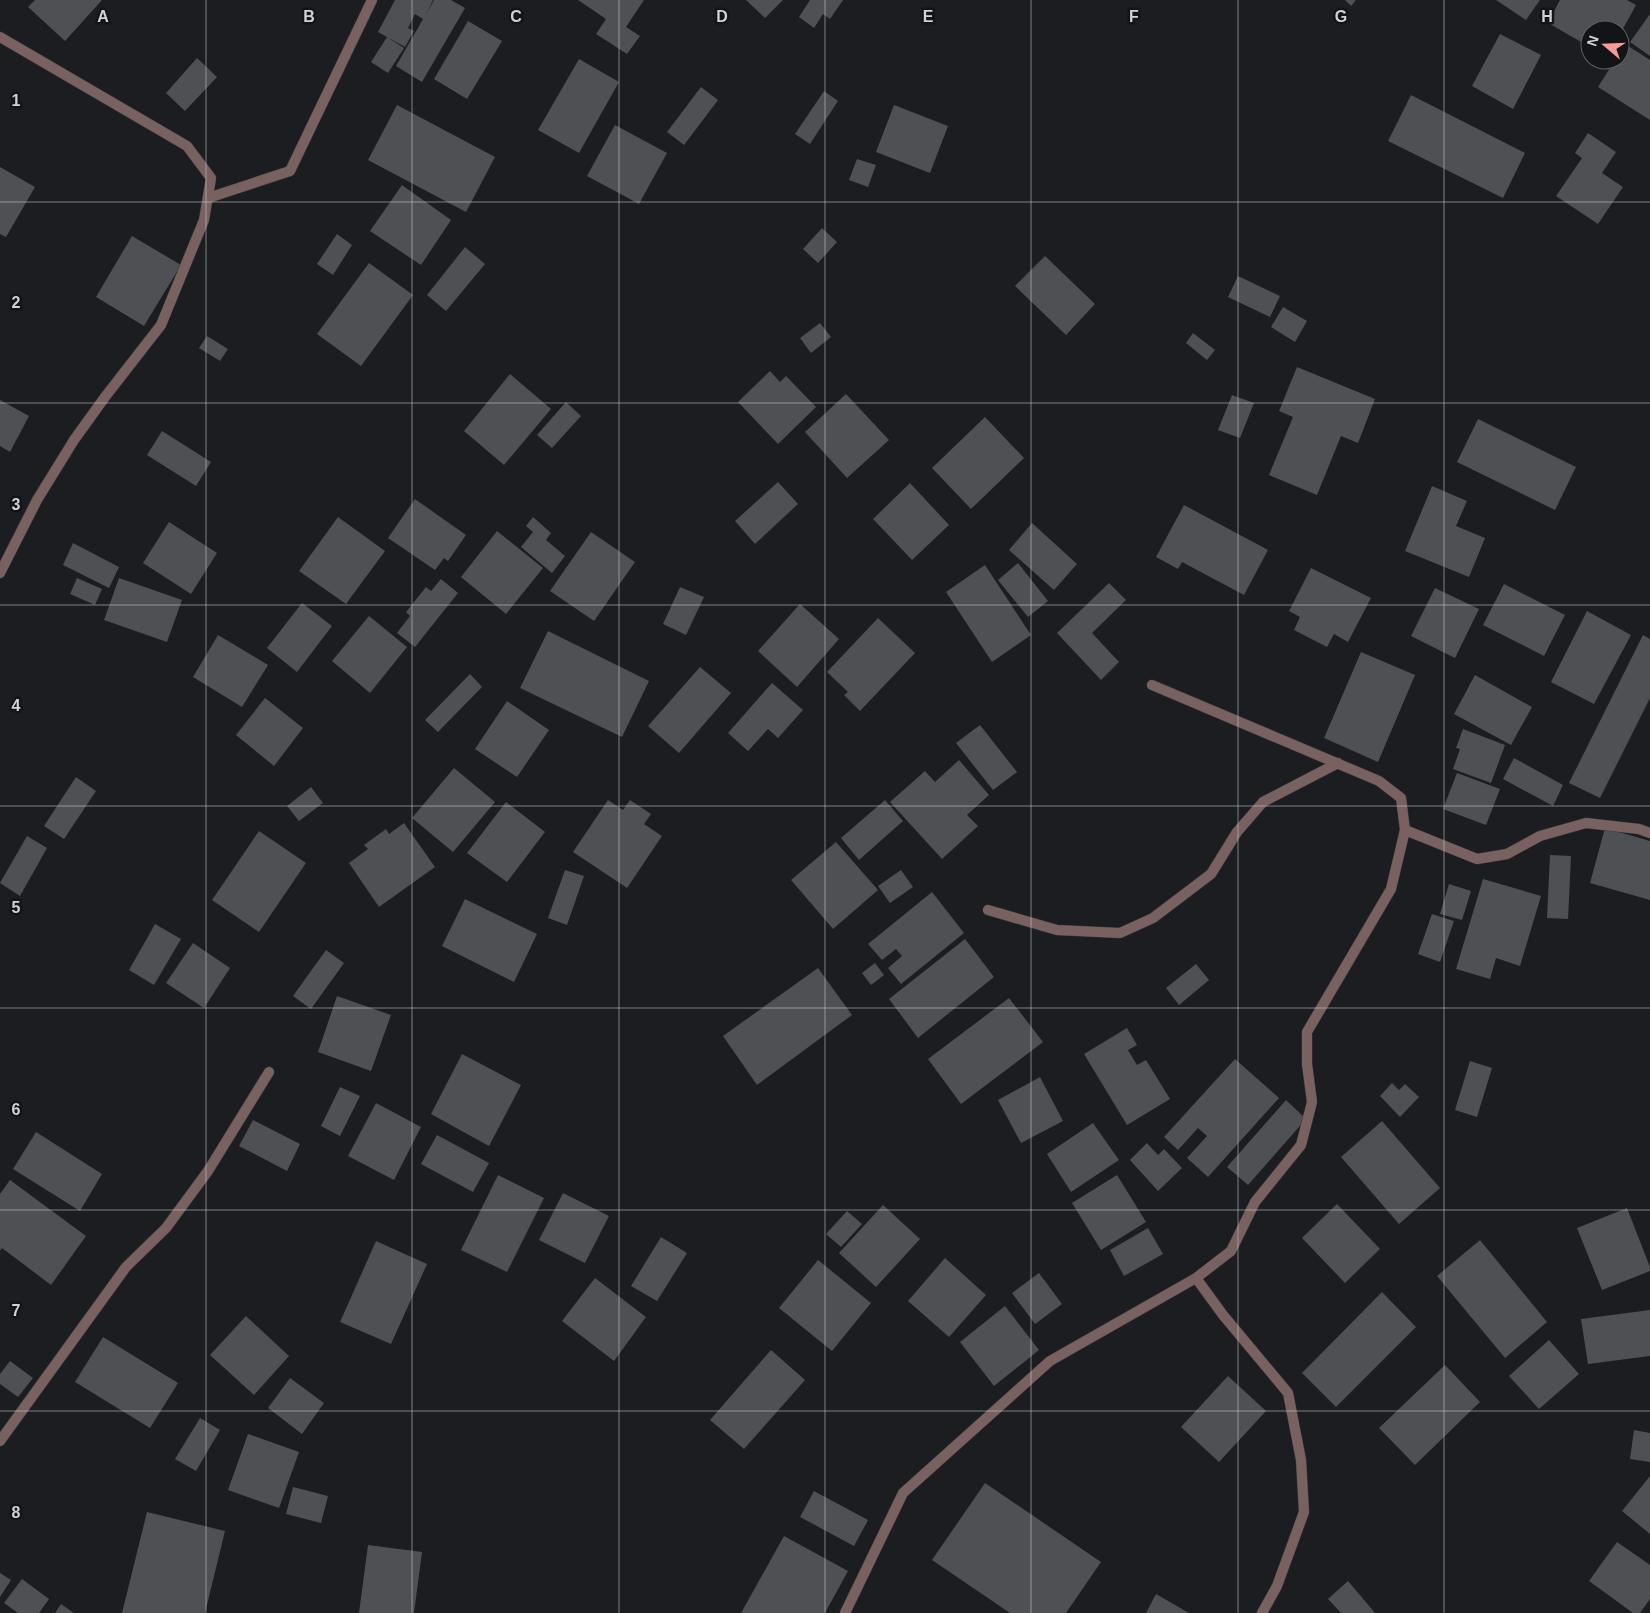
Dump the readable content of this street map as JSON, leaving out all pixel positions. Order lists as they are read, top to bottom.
{
  "north": "left",
  "grid": {
    "columns": [
      "A",
      "B",
      "C",
      "D",
      "E",
      "F",
      "G",
      "H"
    ],
    "rows": [
      "1",
      "2",
      "3",
      "4",
      "5",
      "6",
      "7",
      "8"
    ]
  }
}
